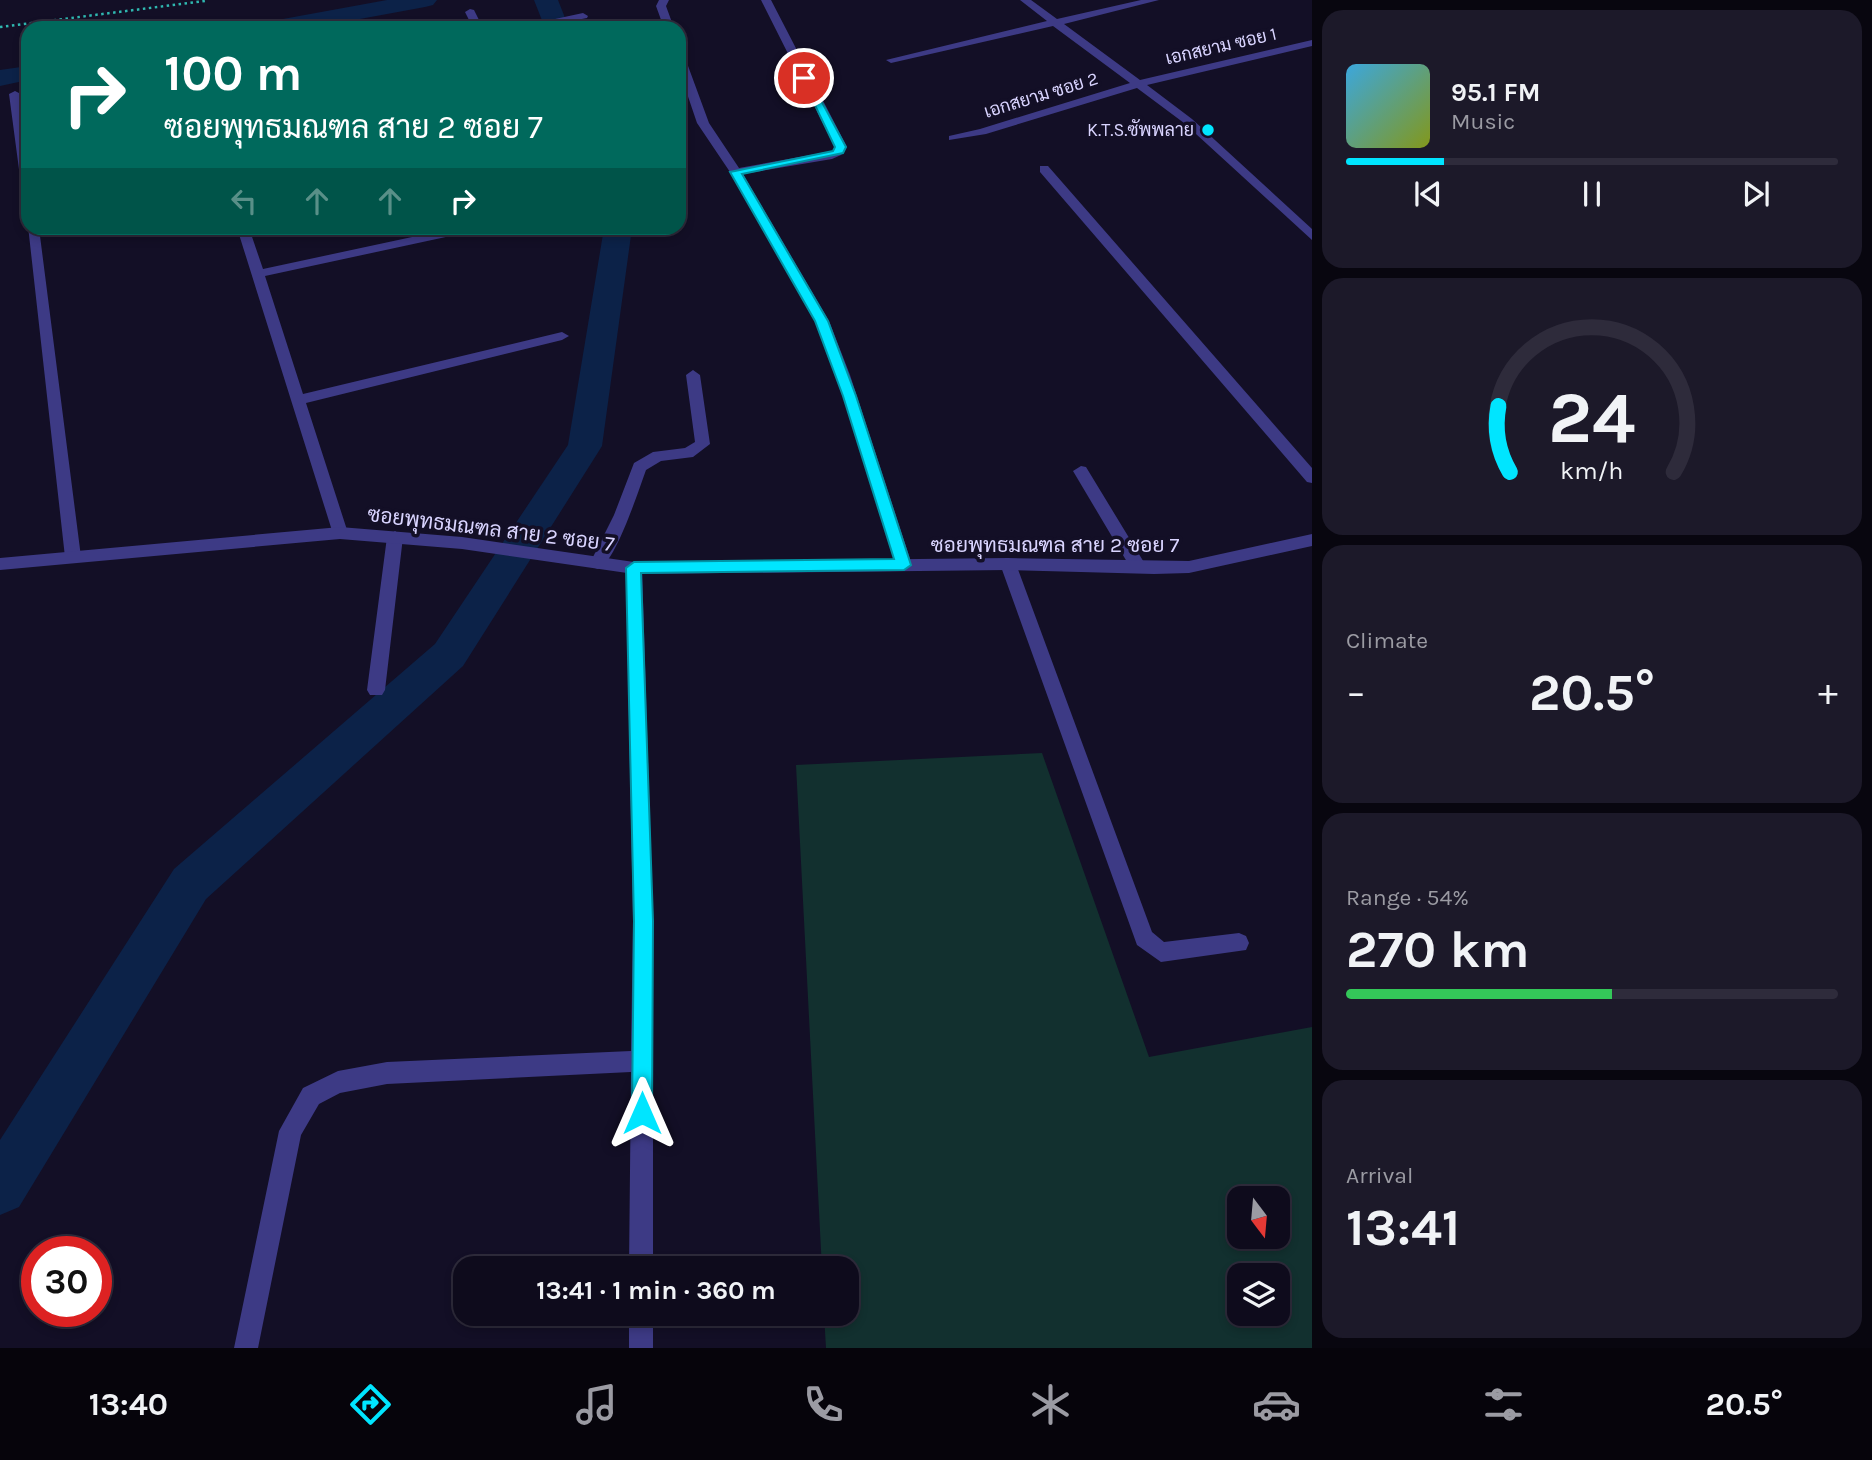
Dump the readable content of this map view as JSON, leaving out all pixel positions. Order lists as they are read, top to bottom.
{
  "streets": {
    "street": ["เอกสยาม ซอย 1", "เอกสยาม ซอย 2", "ซอยพุทธมณฑล สาย 2 ซอย 7"]
  },
  "crossings": [
    ["เอกสยาม ซอย 1", "เอกสยาม ซอย 2"]
  ],
  "places": ["K.T.S.ซัพพลาย"],
  "north": "bottom",
  "page": {
    "turn": ["100 m", "ซอยพุทธมณฑล สาย 2 ซอย 7"],
    "song": ["95.1 FM", "Music"],
    "tile": [
      "Climate",
      ["Range · 54%", "270 km"],
      ["Arrival", "13:41"]
    ],
    "heat": ["−", "20.5°", "+"],
    "limit": "30",
    "trip": "13:41 · 1 min · 360 m",
    "tabs": ["13:40", "20.5°"],
    "gauge": ["24", "km/h"]
  }
}
